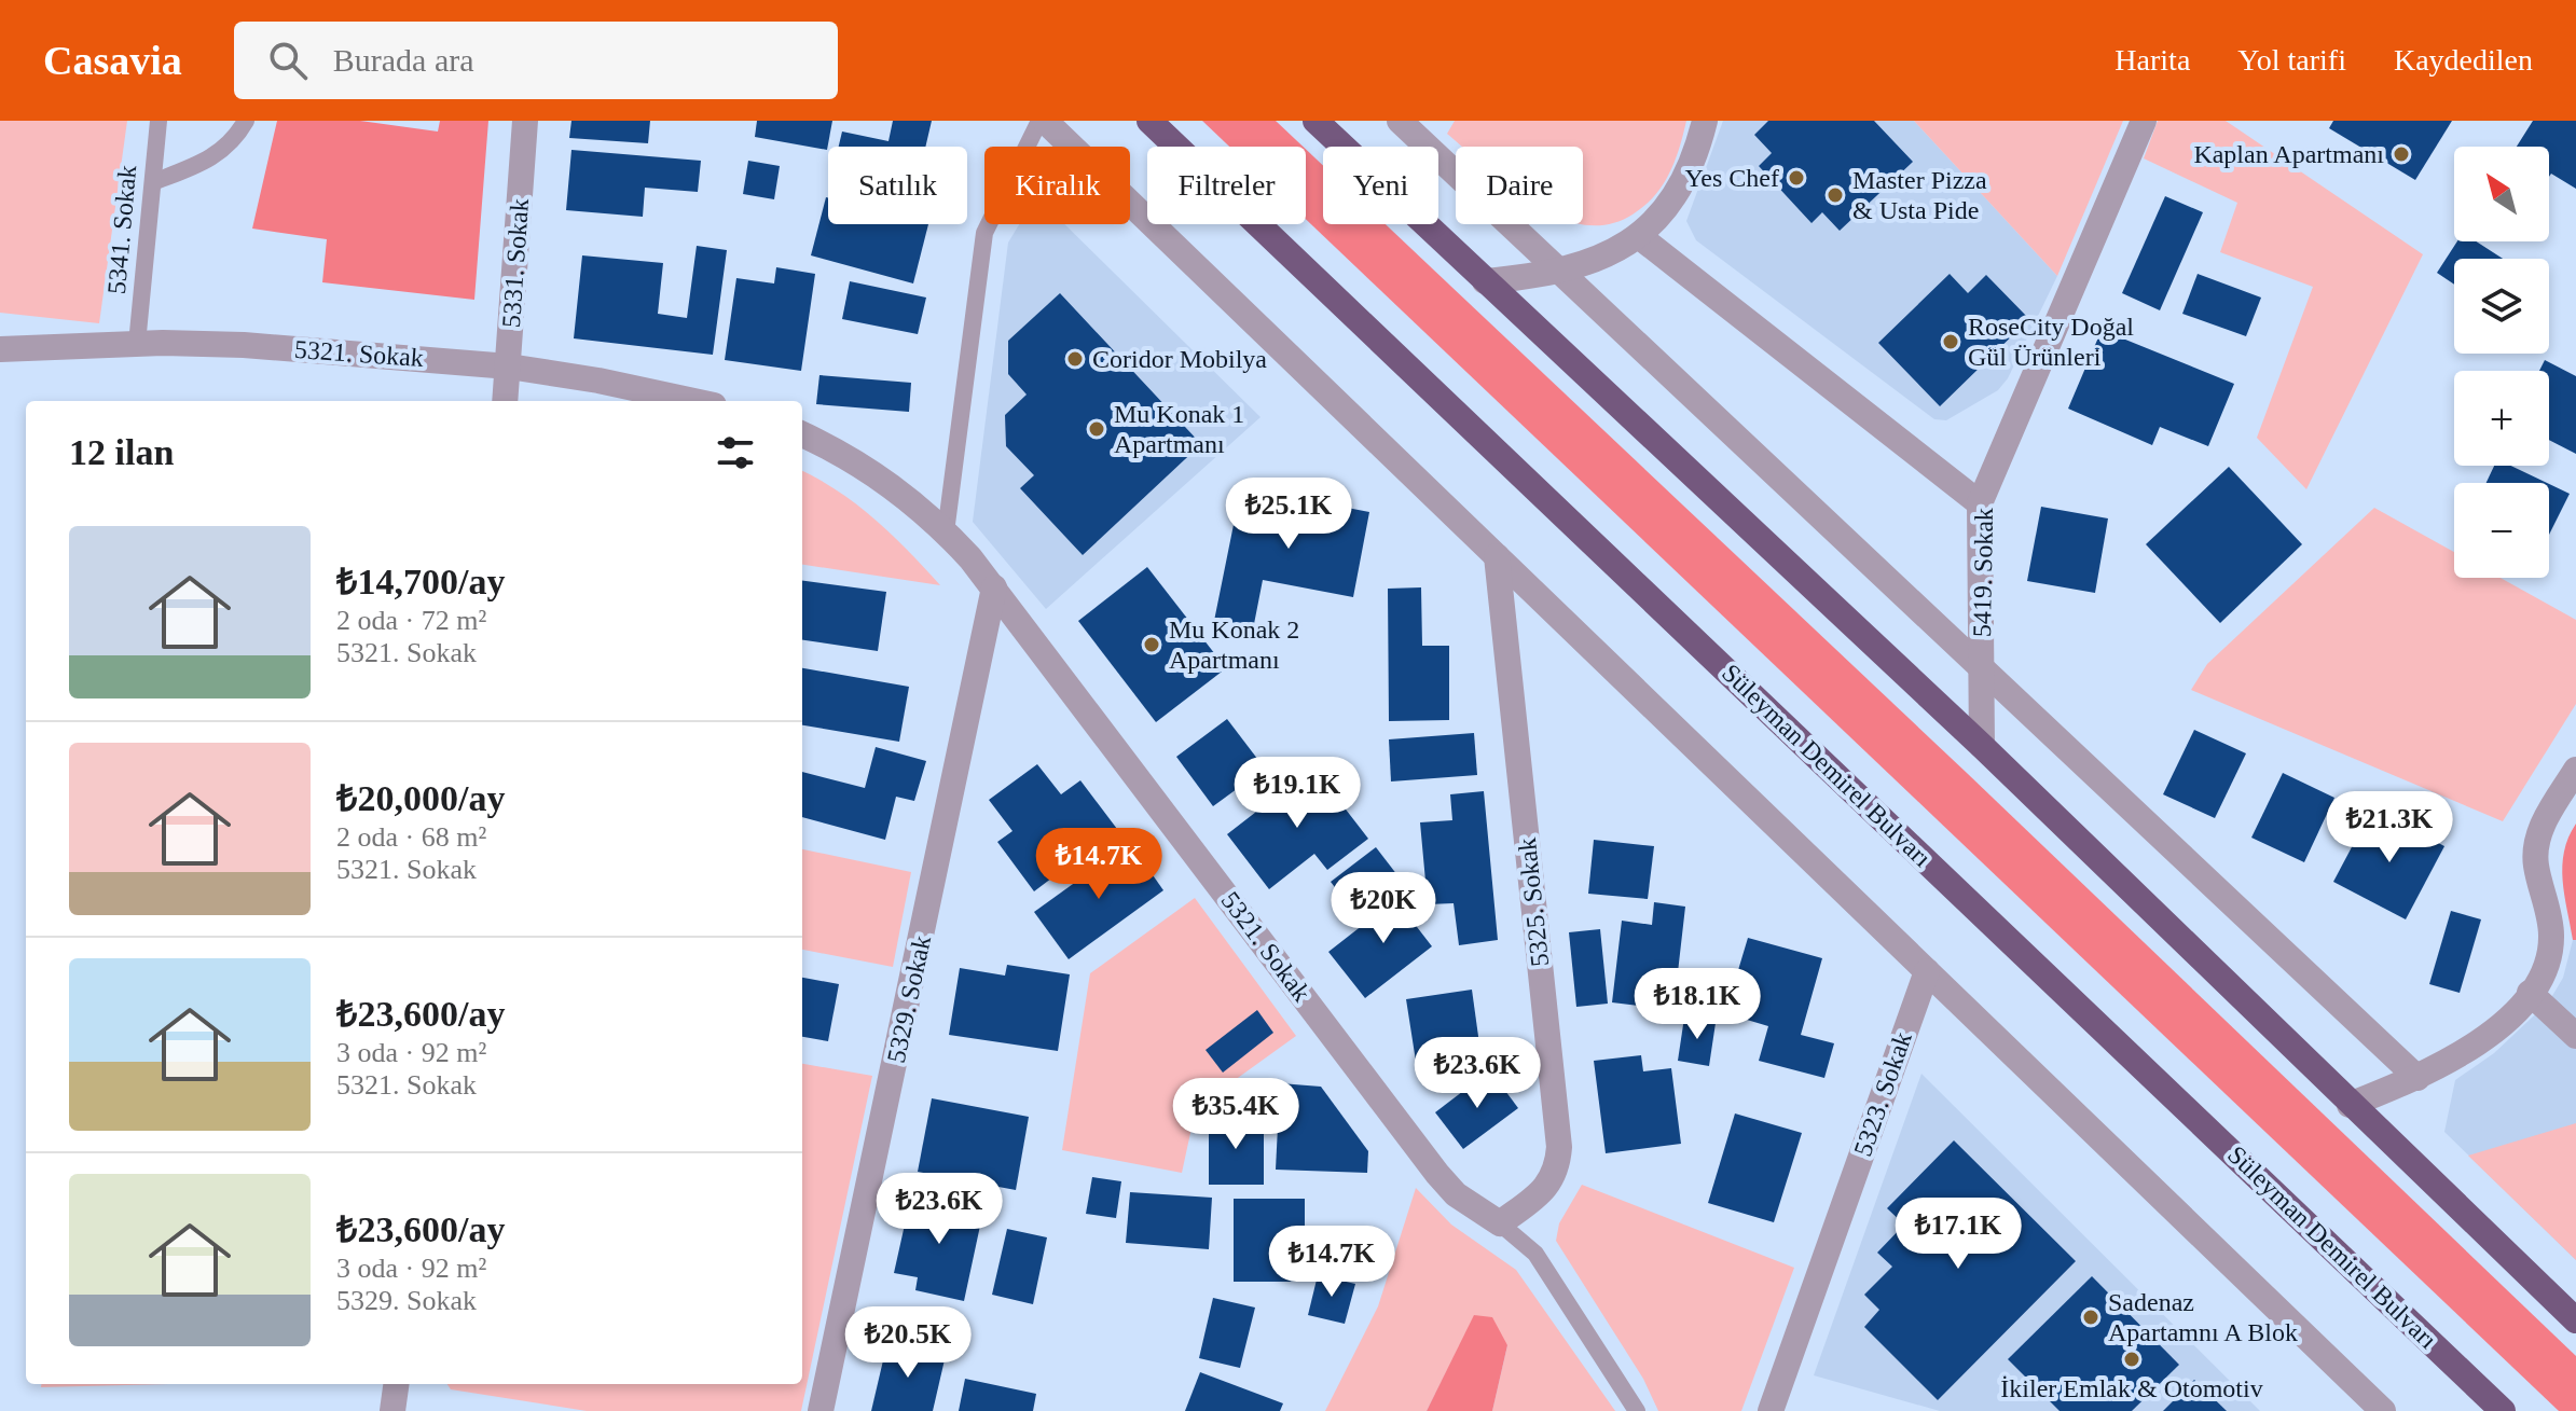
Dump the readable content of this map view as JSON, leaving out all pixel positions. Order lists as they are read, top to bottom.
{
  "streets": {
    "highway": ["Süleyman Demirel Bulvarı"],
    "street": [
      "5331. Sokak",
      "5321. Sokak",
      "5419. Sokak",
      "5325. Sokak",
      "5329. Sokak",
      "5323. Sokak"
    ],
    "lane": ["5341. Sokak"]
  },
  "crossings": [
    ["5341. Sokak", "5321. Sokak"],
    ["5331. Sokak", "5321. Sokak"],
    ["5321. Sokak", "5325. Sokak"],
    ["5321. Sokak", "5329. Sokak"]
  ],
  "places": [
    "Kaplan Apartmanı",
    "Yes Chef",
    "Master Pizza & Usta Pide",
    "RoseCity Doğal Gül Ürünleri",
    "Coridor Mobilya",
    "Mu Konak 1 Apartmanı",
    "Mu Konak 2 Apartmanı",
    "Sadenaz Apartamnı A Blok",
    "İkiler Emlak & Otomotiv"
  ],
  "north": "top left",
  "page": {
    "header": "Casavia",
    "search": "Burada ara",
    "nav": ["Harita", "Yol tarifi", "Kaydedilen"],
    "map_buttons": ["+", "−"],
    "chip": [
      "Satılık",
      "Kiralık",
      "Filtreler",
      "Yeni",
      "Daire"
    ],
    "heading": "12 ilan",
    "price": [
      "₺25.1K",
      "₺19.1K",
      "₺21.3K",
      "₺14.7K",
      "₺20K",
      "₺18.1K",
      "₺23.6K",
      "₺35.4K",
      "₺23.6K",
      "₺17.1K",
      "₺14.7K",
      "₺20.5K"
    ],
    "list": [
      {
        "name": "₺14,700/ay",
        "note": "2 oda · 72 m² · 5321. Sokak"
      },
      {
        "name": "₺20,000/ay",
        "note": "2 oda · 68 m² · 5321. Sokak"
      },
      {
        "name": "₺23,600/ay",
        "note": "3 oda · 92 m² · 5321. Sokak"
      },
      {
        "name": "₺23,600/ay",
        "note": "3 oda · 92 m² · 5329. Sokak"
      }
    ]
  }
}
